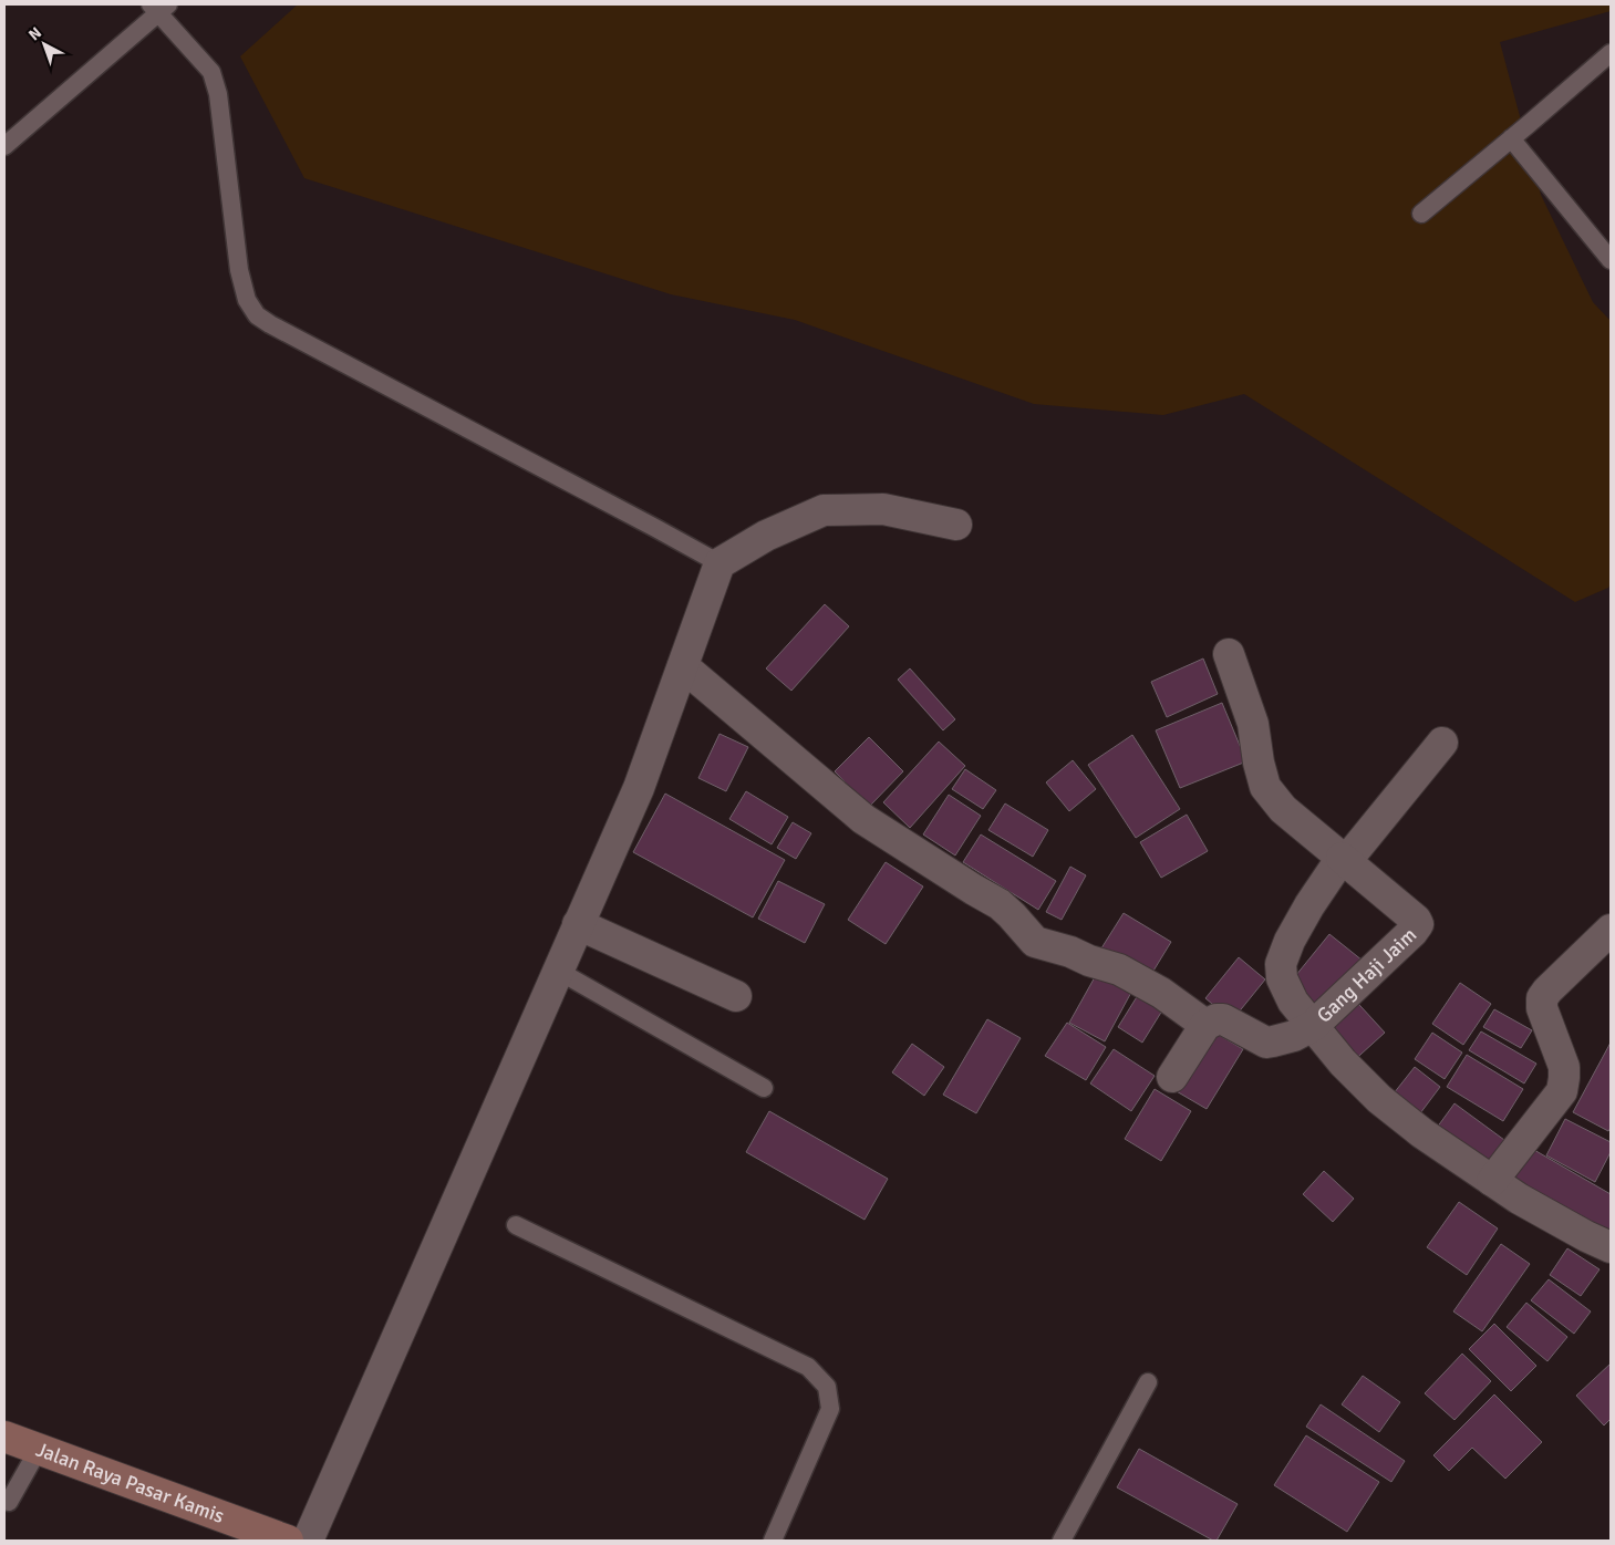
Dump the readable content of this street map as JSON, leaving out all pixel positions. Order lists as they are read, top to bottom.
{
  "streets": {
    "main road": ["Jalan Raya Pasar Kamis"],
    "street": ["Gang Haji Jaim"]
  },
  "north": "top left"
}
